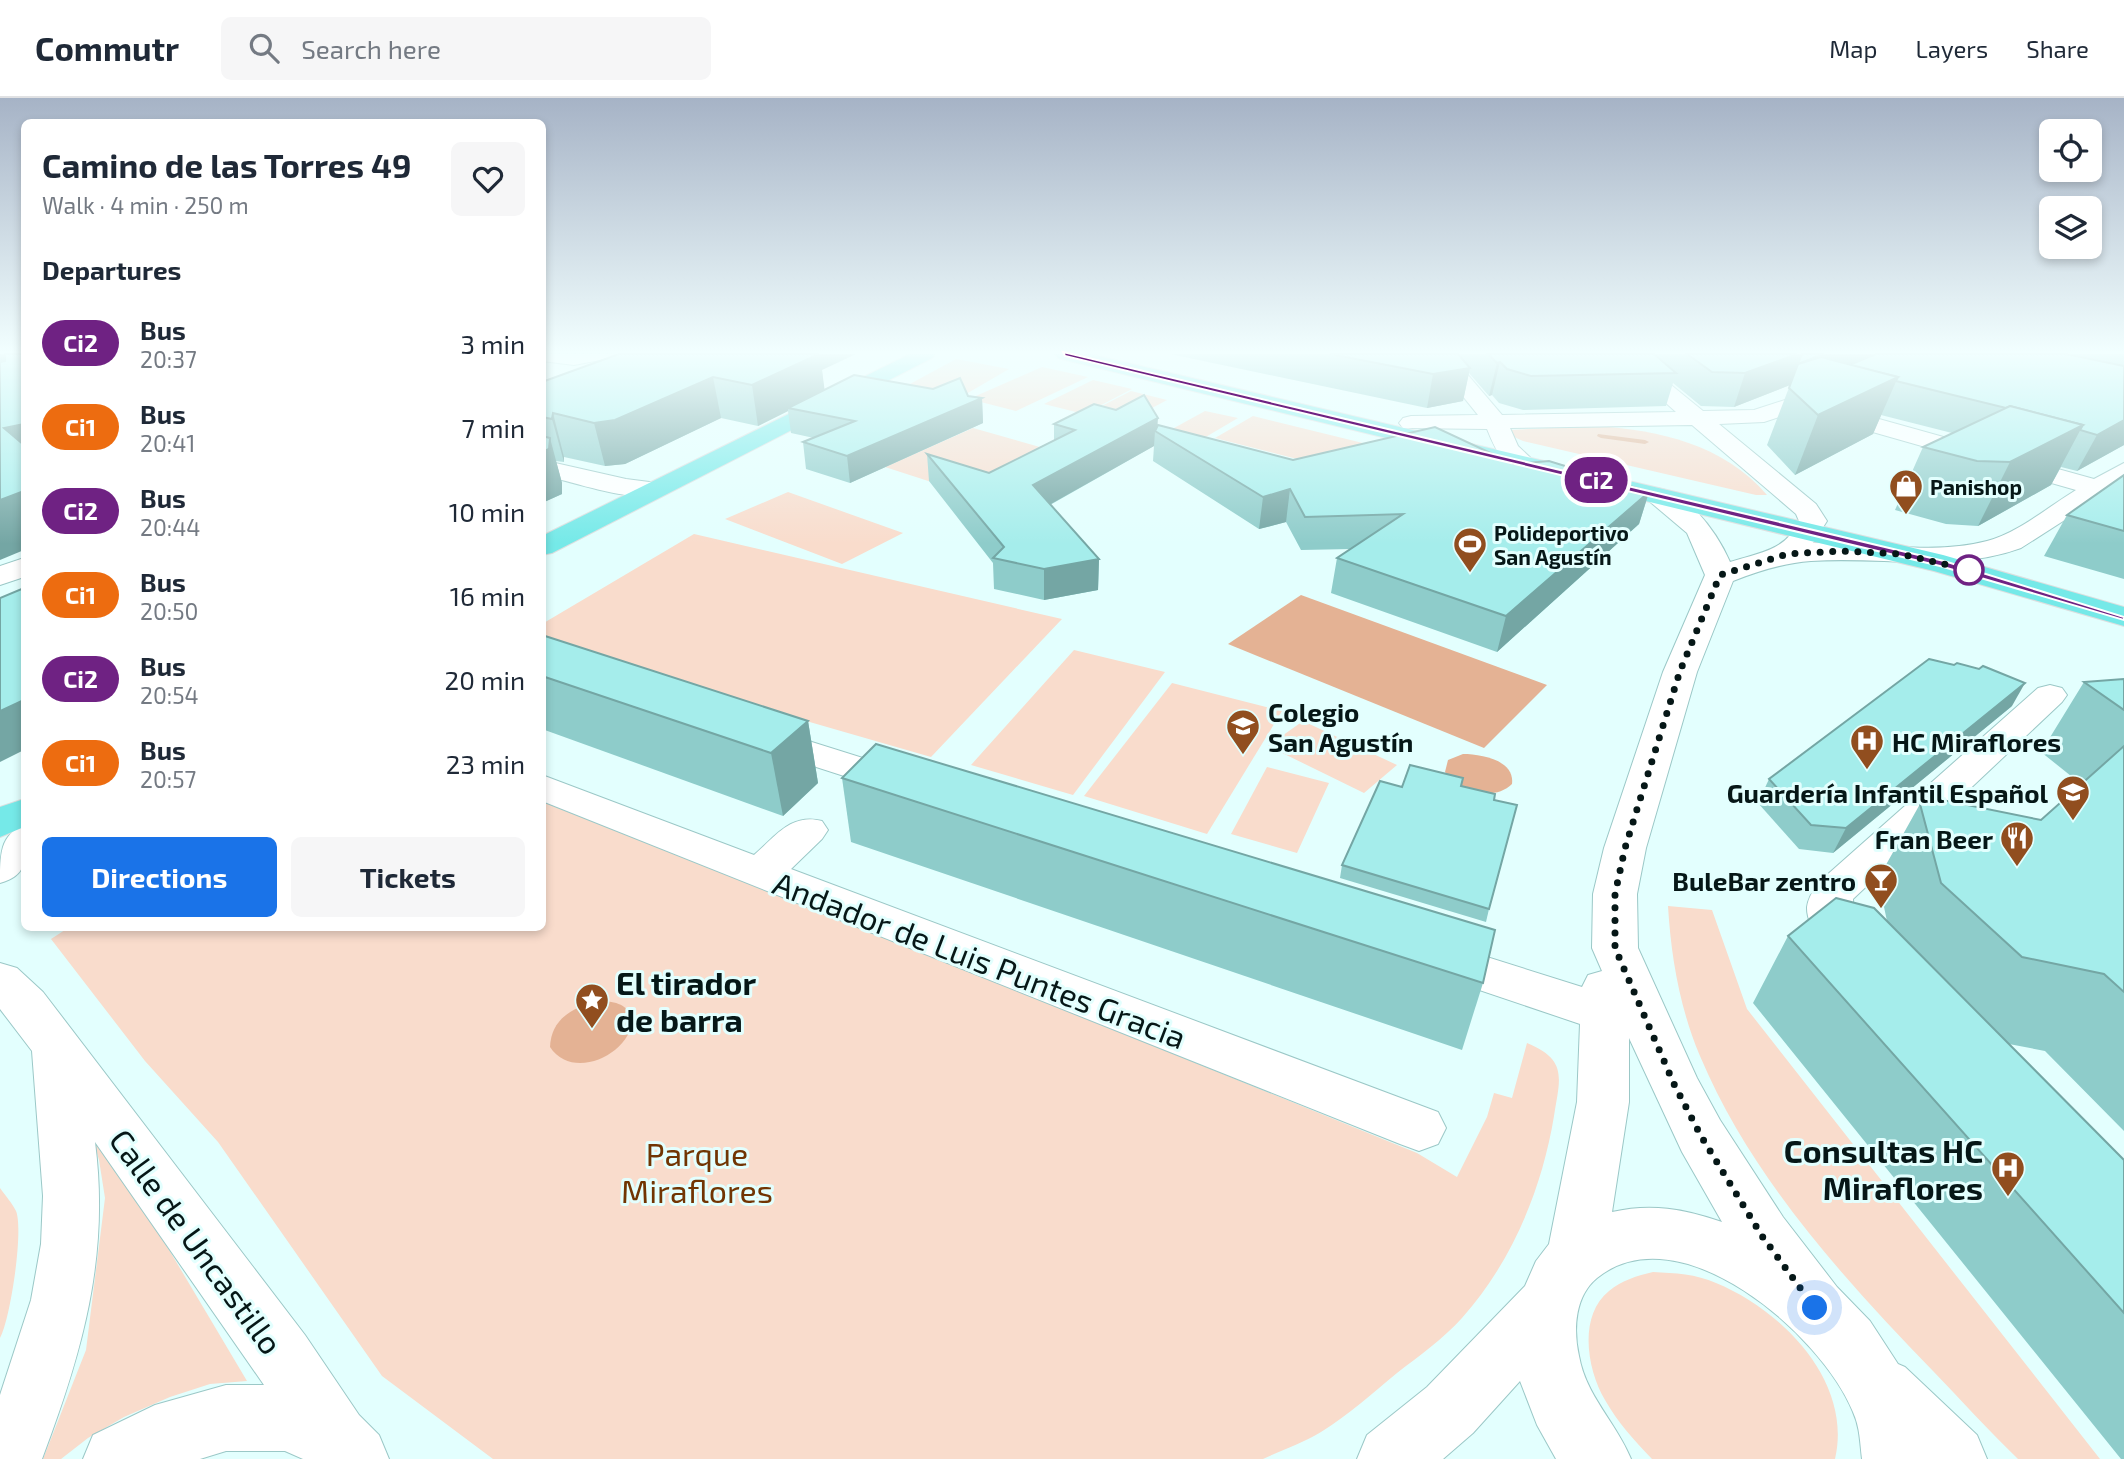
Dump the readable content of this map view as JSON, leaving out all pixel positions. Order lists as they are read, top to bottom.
{
  "streets": {
    "street": ["Andador de Luis Puntes Gracia", "Calle de Uncastillo"]
  },
  "parks": ["Parque Miraflores"],
  "places": {
    "shop": ["Panishop"],
    "sports": ["Polideportivo San Agustín"],
    "school or university": ["Colegio San Agustín", "Guardería Infantil Español"],
    "hospital": ["HC Miraflores", "Consultas HC Miraflores"],
    "restaurant": ["Fran Beer"],
    "bar": ["BuleBar zentro"],
    "place": ["El tirador de barra"]
  },
  "lines": ["bus line Ci2"],
  "page": {
    "header": "Commutr",
    "search": "Search here",
    "nav": ["Map", "Layers", "Share"],
    "on_map": "Ci2",
    "heading": [
      ["Camino de las Torres 49", "Walk · 4 min · 250 m"],
      "Departures"
    ],
    "list": [
      {
        "mark": "Ci2",
        "name": "Bus",
        "note": "20:37",
        "value": "3 min"
      },
      {
        "mark": "Ci1",
        "name": "Bus",
        "note": "20:41",
        "value": "7 min"
      },
      {
        "mark": "Ci2",
        "name": "Bus",
        "note": "20:44",
        "value": "10 min"
      },
      {
        "mark": "Ci1",
        "name": "Bus",
        "note": "20:50",
        "value": "16 min"
      },
      {
        "mark": "Ci2",
        "name": "Bus",
        "note": "20:54",
        "value": "20 min"
      },
      {
        "mark": "Ci1",
        "name": "Bus",
        "note": "20:57",
        "value": "23 min"
      }
    ],
    "buttons": ["Directions", "Tickets"]
  }
}
